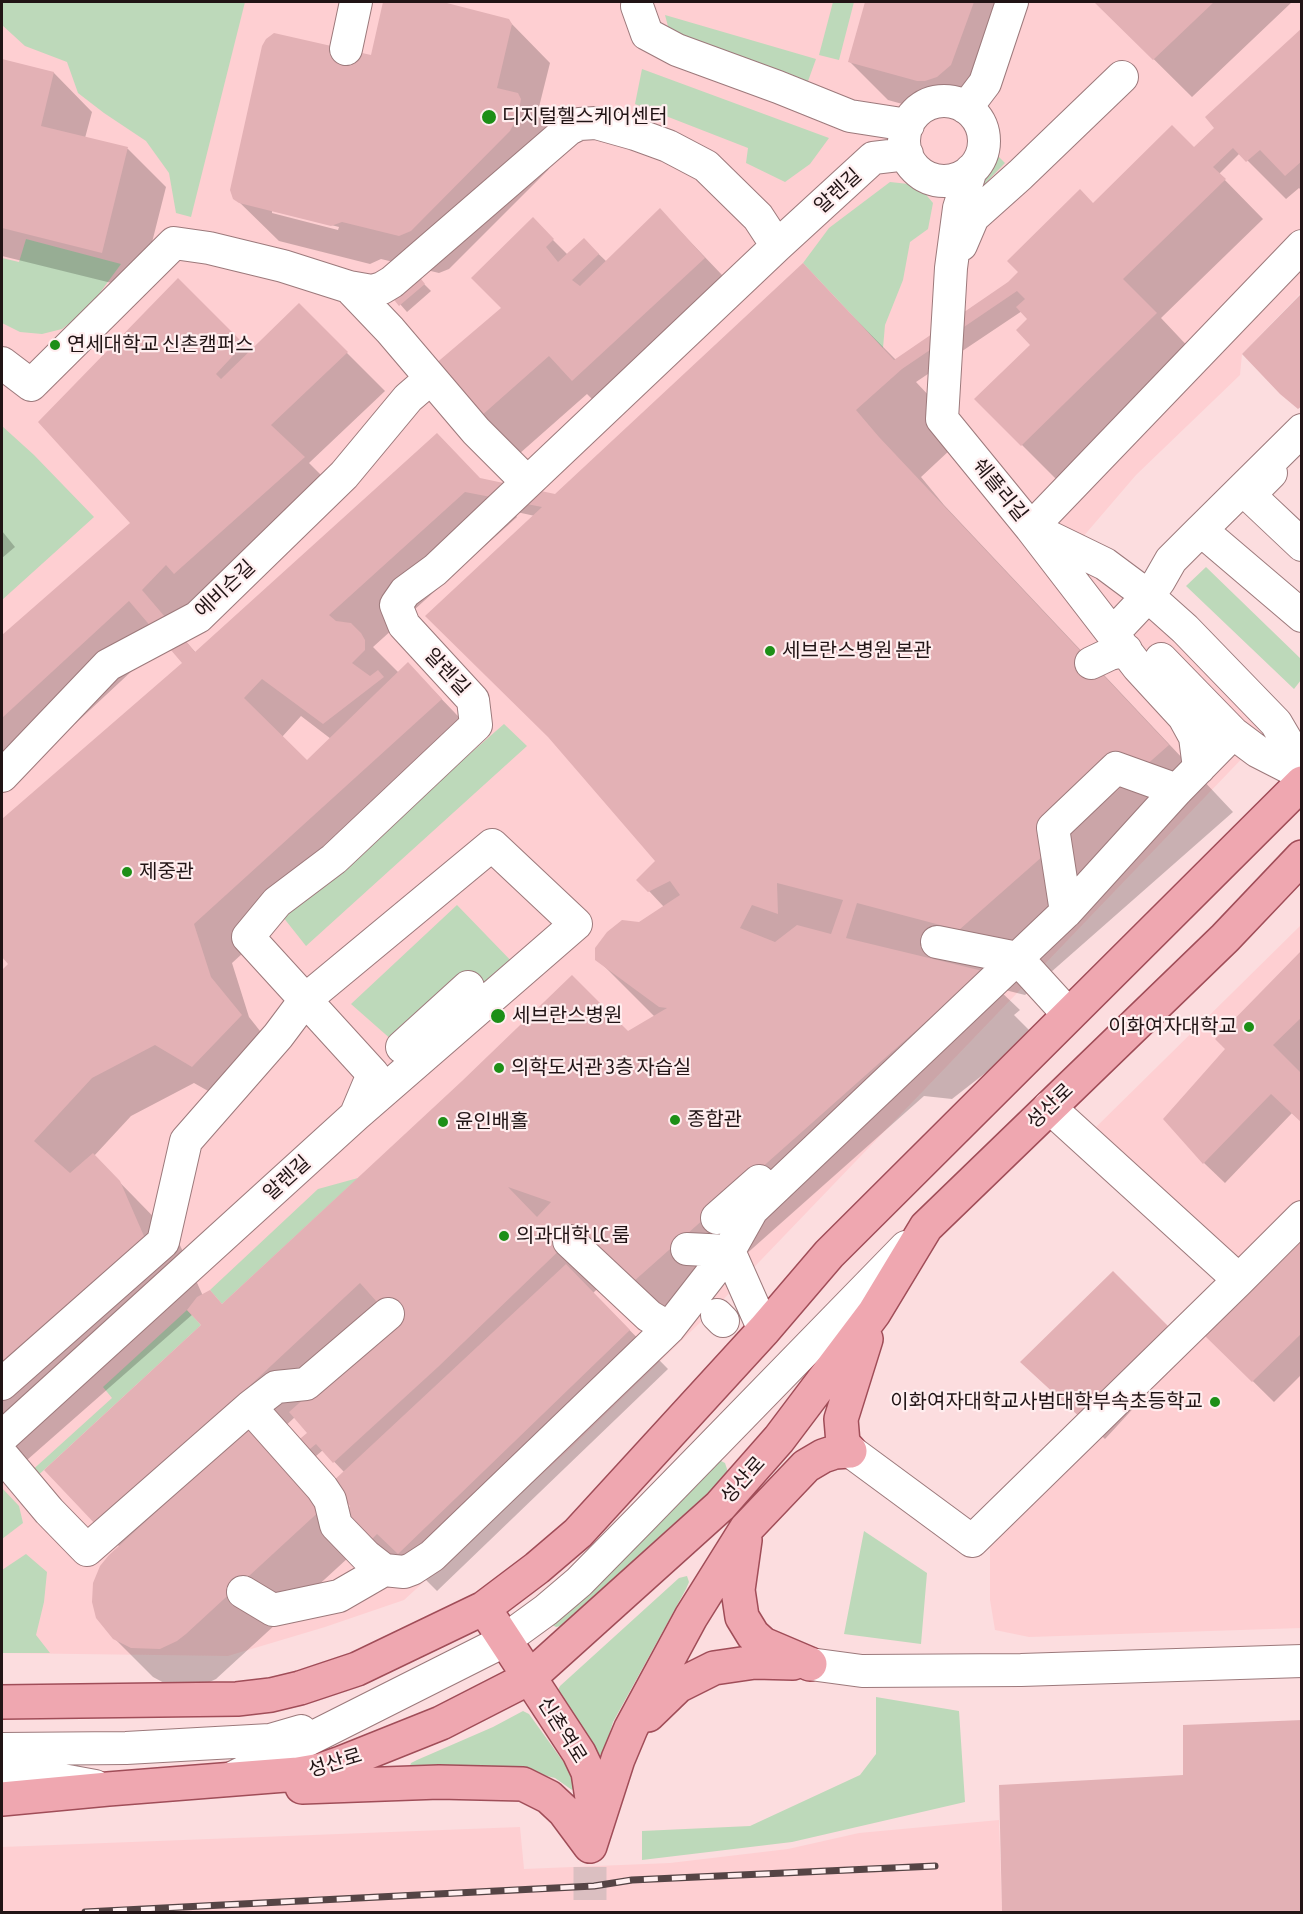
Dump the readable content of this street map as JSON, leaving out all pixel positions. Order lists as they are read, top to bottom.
{
  "streets": {
    "main road": ["성산로", "신촌역로"],
    "street": ["알렌길", "쉐플리길", "에비슨길"]
  },
  "crossings": [
    ["알렌길", "쉐플리길"],
    ["성산로", "신촌역로"]
  ],
  "places": [
    "디지털헬스케어센터",
    "연세대학교 신촌캠퍼스",
    "세브란스병원 본관",
    "제중관",
    "세브란스병원",
    "이화여자대학교",
    "의학도서관 3층 자습실",
    "종합관",
    "윤인배홀",
    "의과대학 LC 룸",
    "이화여자대학교사범대학부속초등학교"
  ]
}
